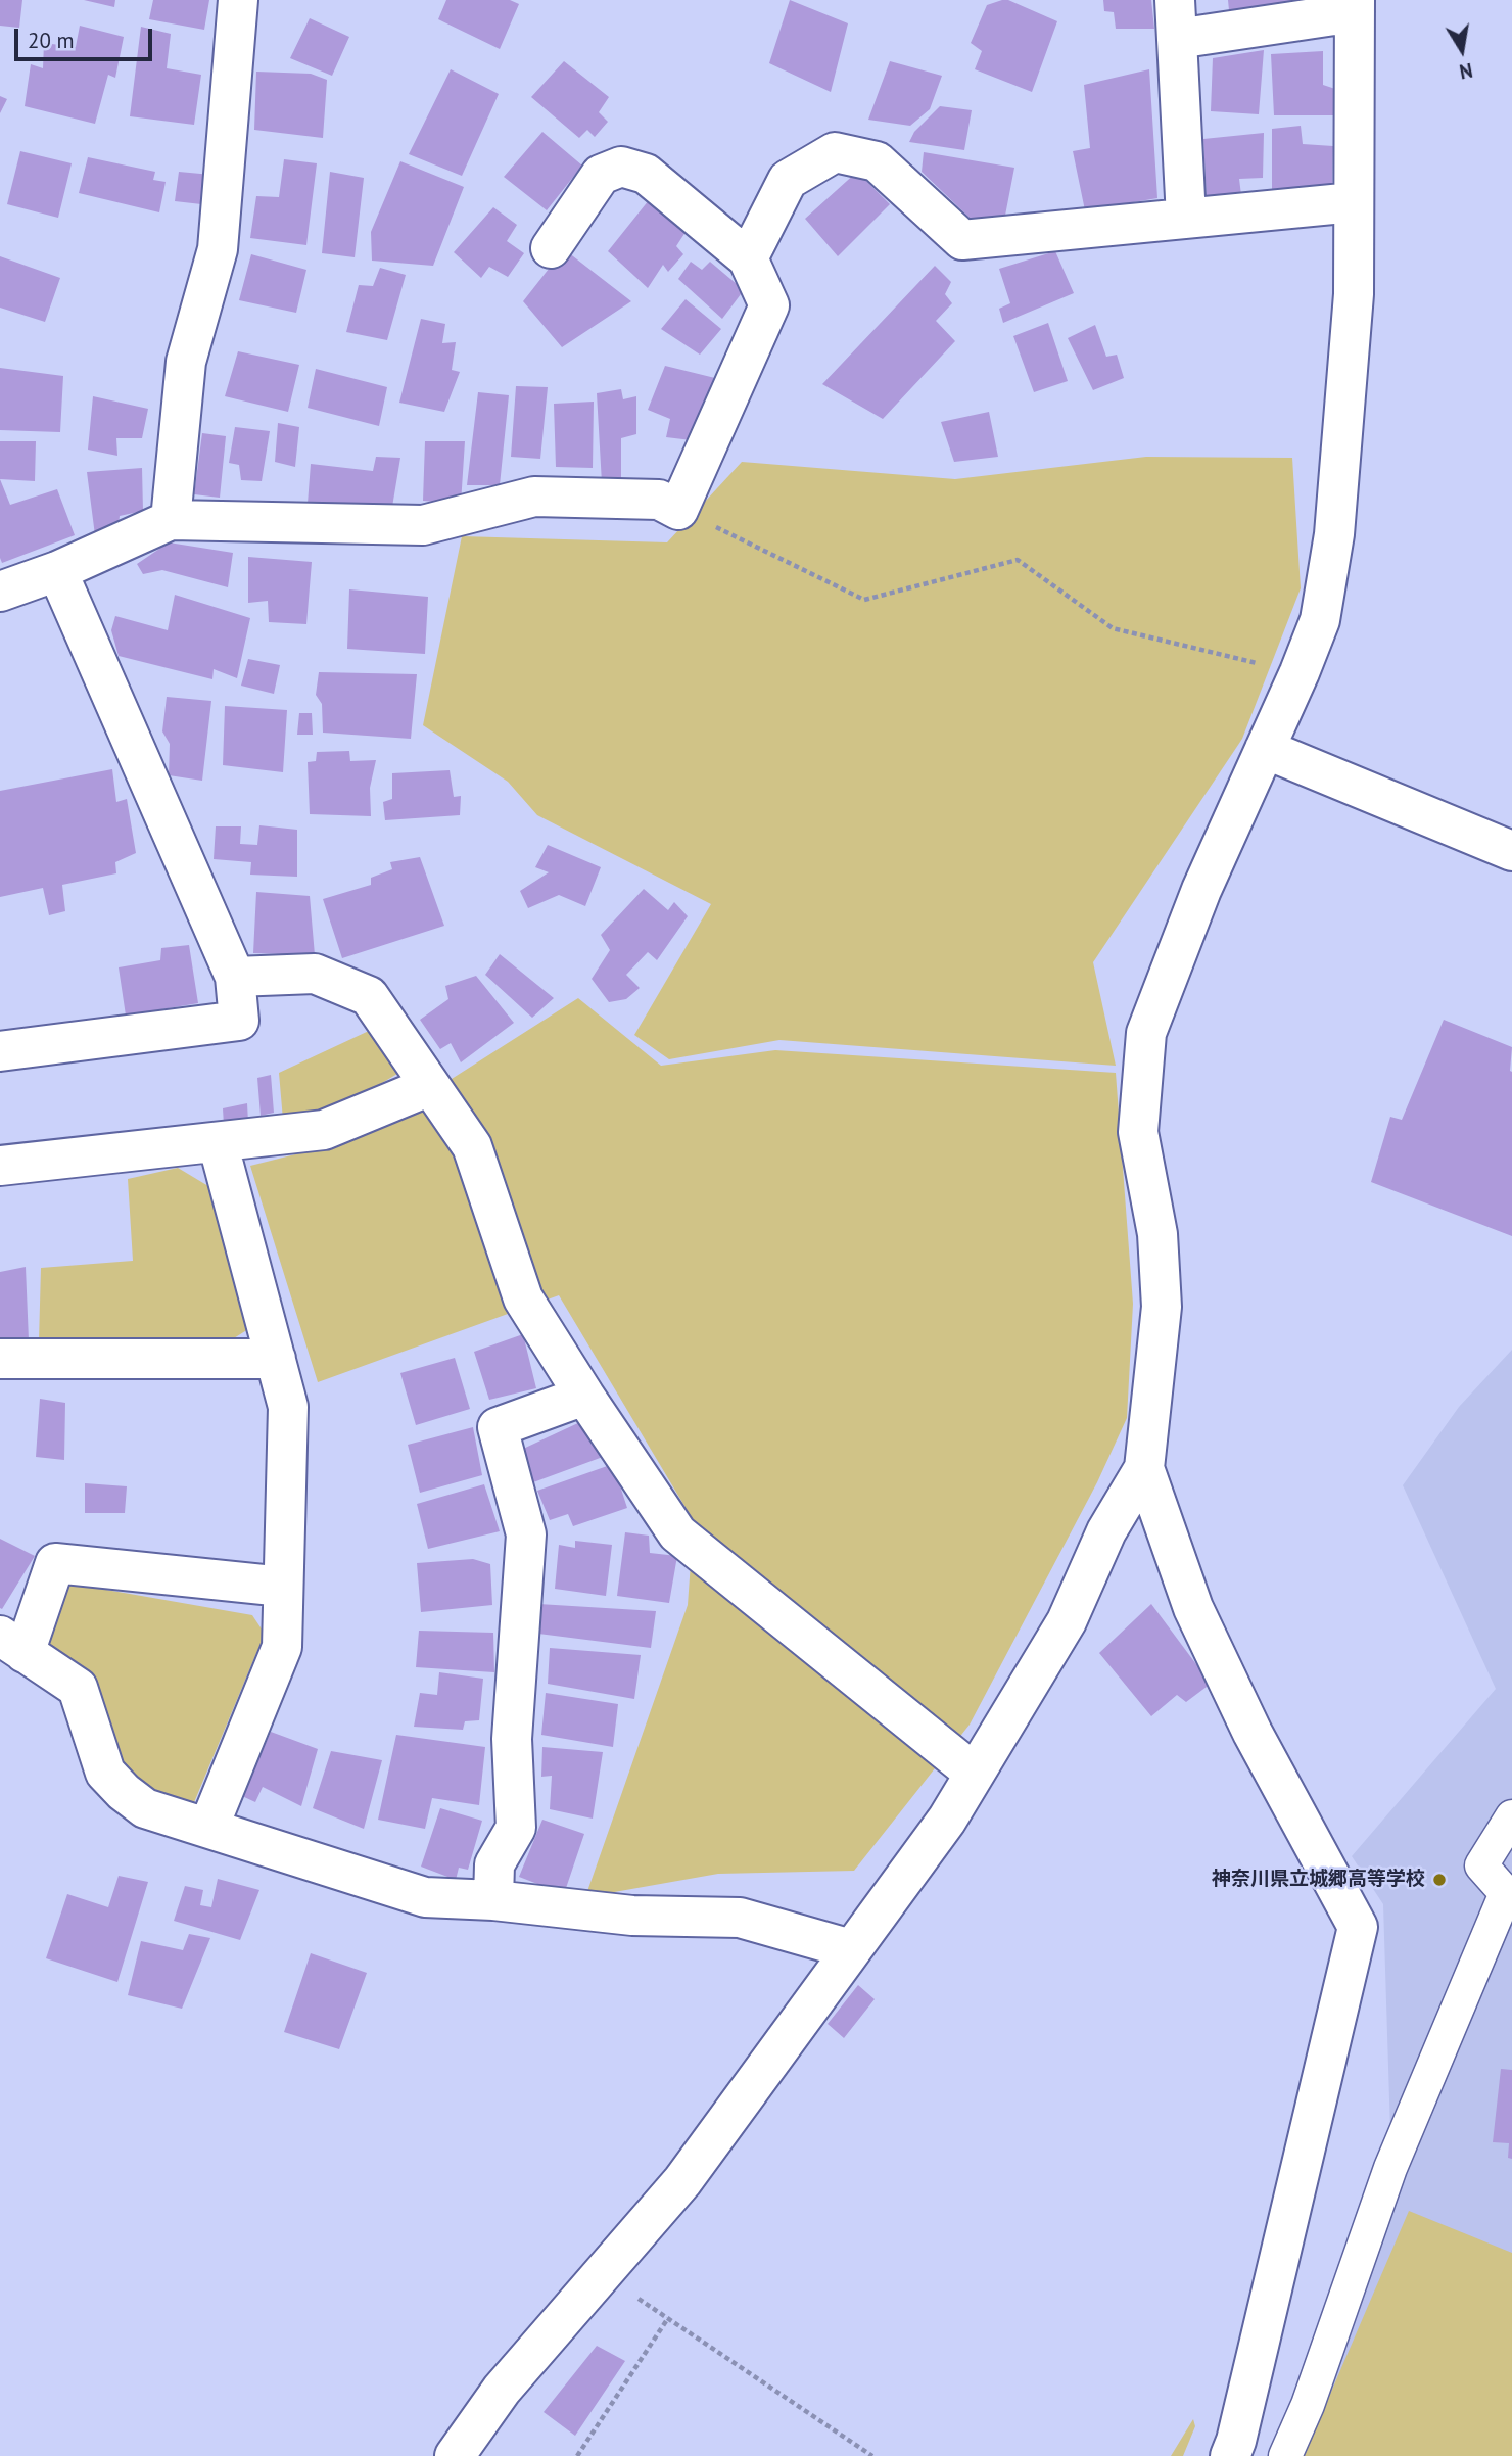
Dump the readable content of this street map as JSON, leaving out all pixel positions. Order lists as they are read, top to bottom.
{
  "places": ["神奈川県立城郷高等学校"],
  "scale_bar": "20 m",
  "north": "bottom"
}
